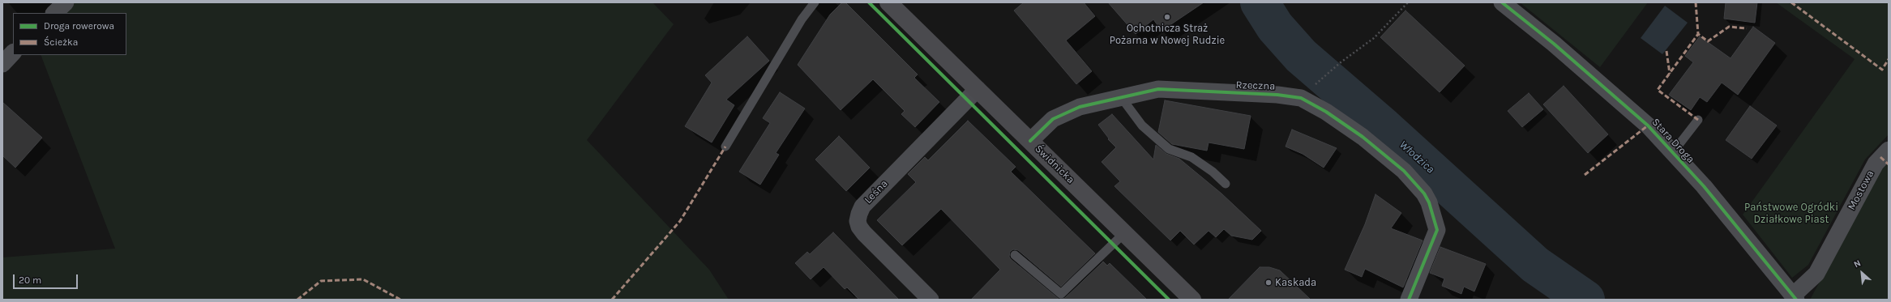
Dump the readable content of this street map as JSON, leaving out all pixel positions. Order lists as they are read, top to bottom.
{
  "streets": {
    "street": [
      "Rzeczna",
      "Stara Droga",
      "Świdnicka",
      "Mostowa",
      "Leśna"
    ]
  },
  "crossings": [
    ["Rzeczna", "Świdnicka"],
    ["Stara Droga", "Mostowa"],
    ["Świdnicka", "Leśna"]
  ],
  "water": ["Włodzica"],
  "parks": ["Państwowe Ogródki Działkowe Piast"],
  "places": ["Ochotnicza Straż Pożarna w Nowej Rudzie", "Kaskada"],
  "legend": ["Droga rowerowa", "Ścieżka"],
  "scale_bar": "20 m",
  "north": "top left"
}
